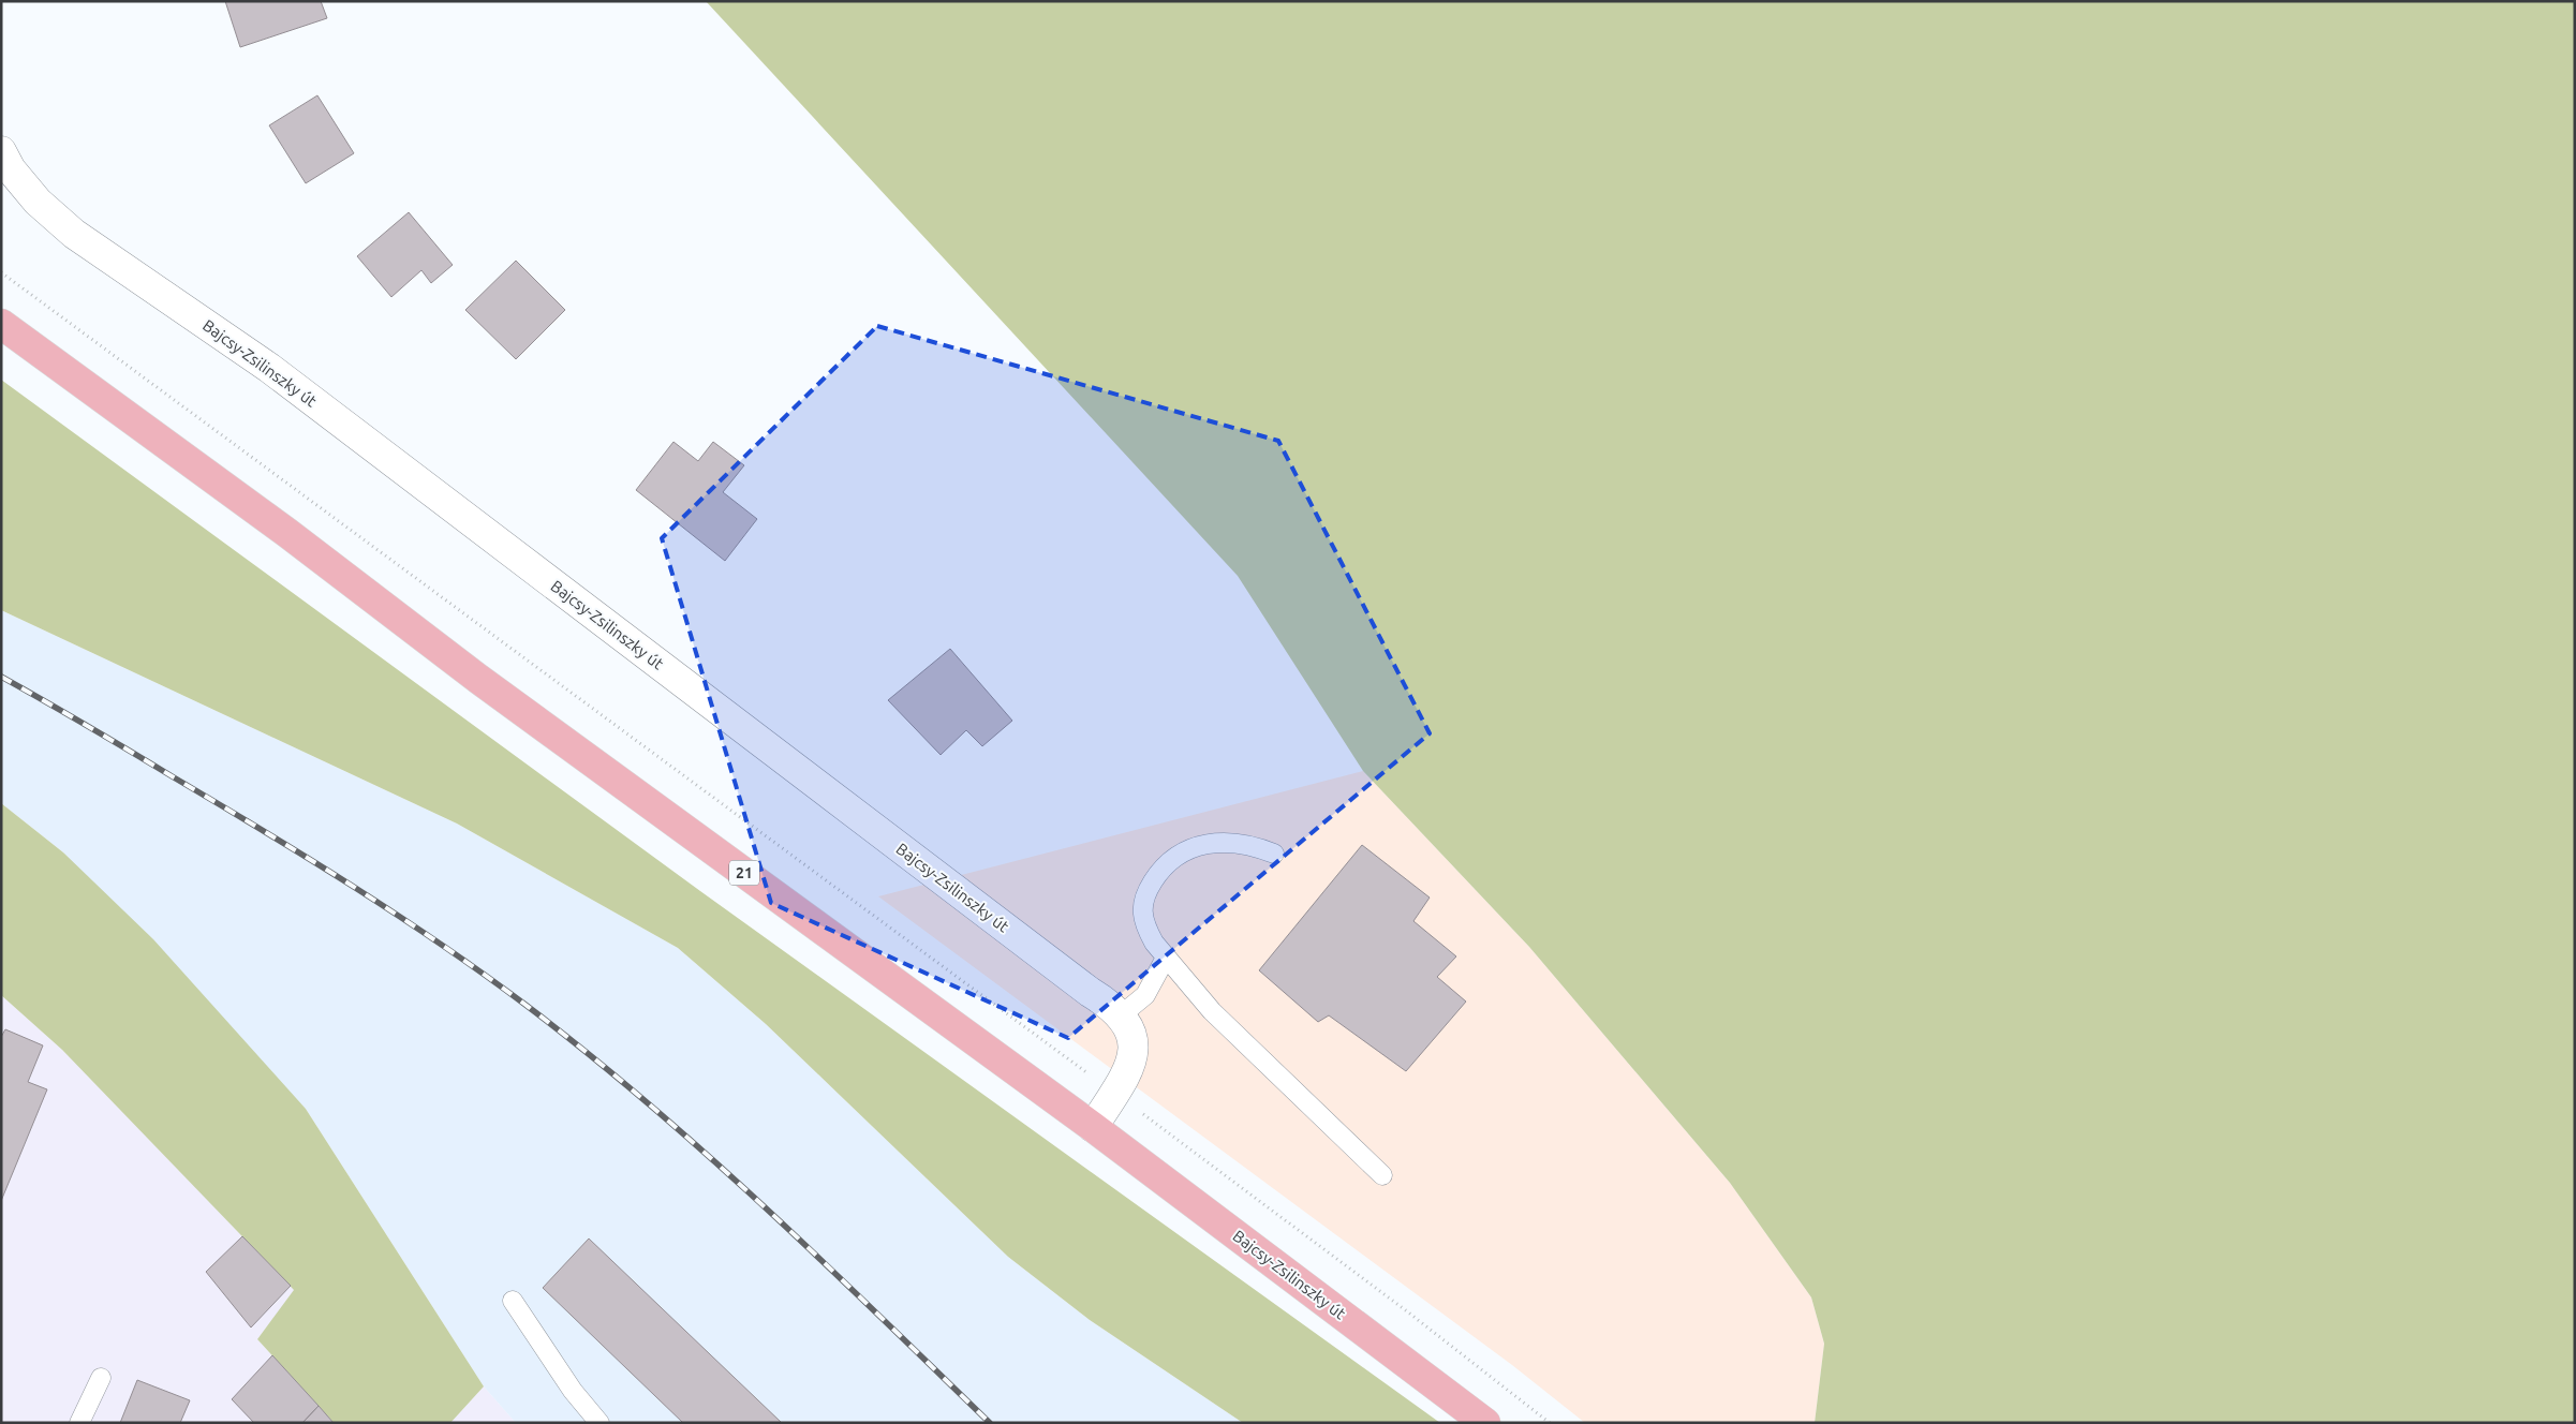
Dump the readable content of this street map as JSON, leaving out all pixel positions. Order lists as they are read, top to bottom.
{
  "streets": {
    "main road": ["Bajcsy-Zsilinszky út", "21"]
  }
}
